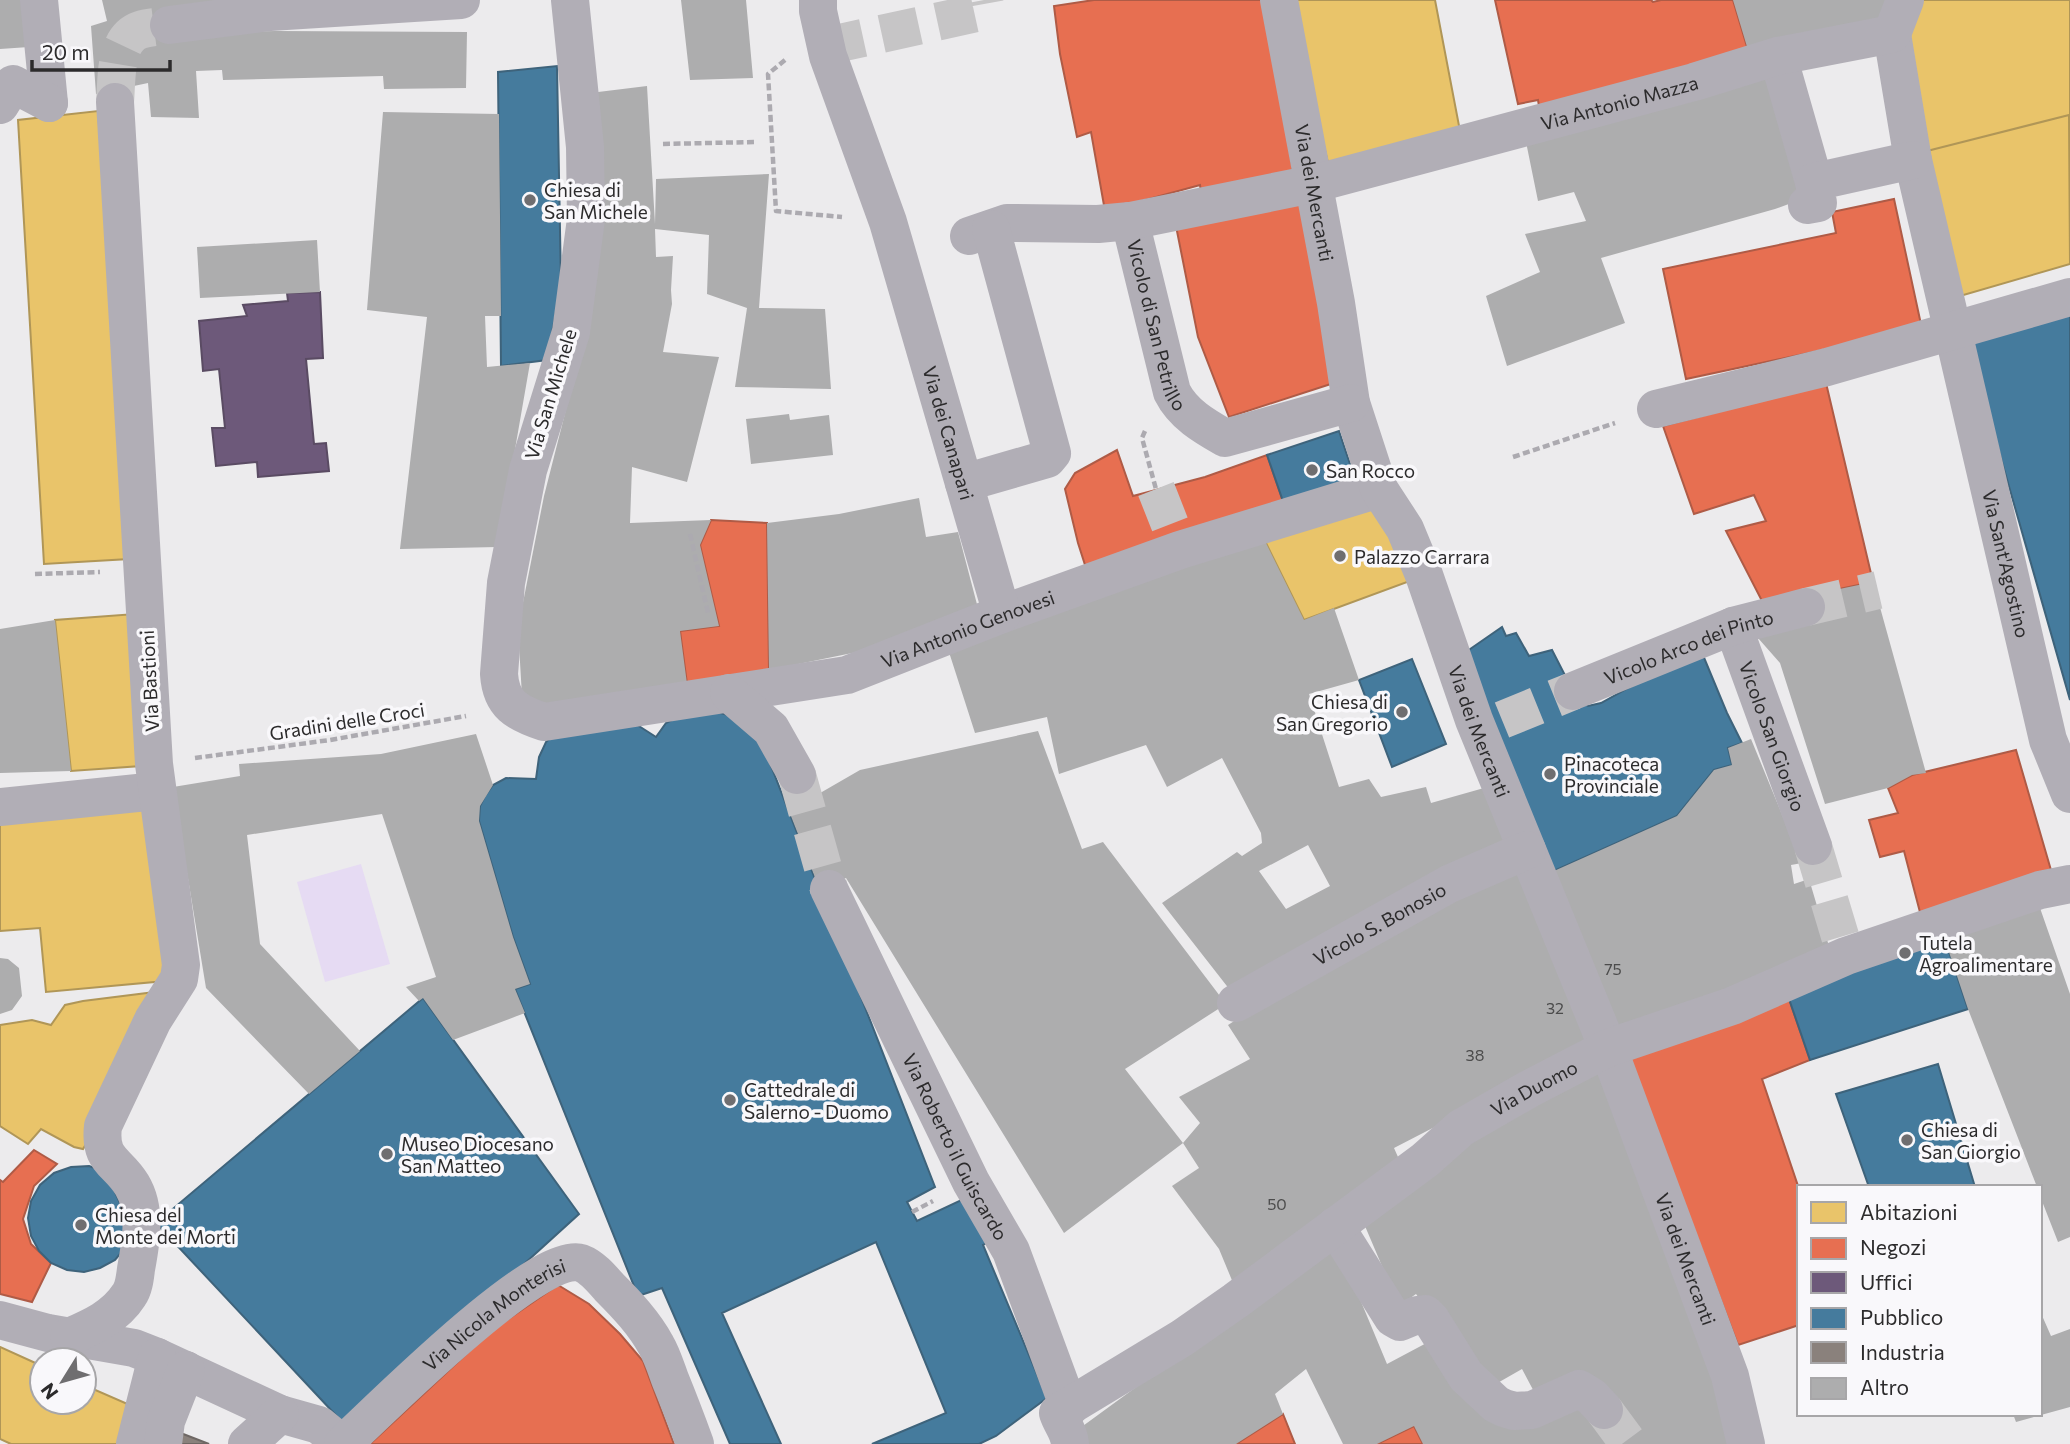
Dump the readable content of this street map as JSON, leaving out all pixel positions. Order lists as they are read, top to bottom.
{
  "streets": {
    "street": [
      "Via Antonio Mazza",
      "Via dei Mercanti",
      "Vicolo di San Petrillo",
      "Via San Michele",
      "Via dei Canapari",
      "Via Sant'Agostino",
      "Via Antonio Genovesi",
      "Vicolo Arco dei Pinto",
      "Via Bastioni",
      "Vicolo San Giorgio",
      "Vicolo S. Bonosio",
      "Via Duomo",
      "Via Roberto il Guiscardo",
      "Via Nicola Monterisi"
    ],
    "path": ["Gradini delle Croci"]
  },
  "crossings": [
    ["Via Antonio Mazza", "Via dei Mercanti"],
    ["Via Antonio Mazza", "Vicolo di San Petrillo"],
    ["Via Antonio Mazza", "Via Sant'Agostino"],
    ["Via dei Mercanti", "Vicolo di San Petrillo"],
    ["Via dei Mercanti", "Via Antonio Genovesi"],
    ["Via dei Mercanti", "Vicolo S. Bonosio"],
    ["Via dei Mercanti", "Via Duomo"],
    ["Vicolo di San Petrillo", "Via dei Canapari"],
    ["Via San Michele", "Via Antonio Genovesi"],
    ["Via dei Canapari", "Via Antonio Genovesi"],
    ["Vicolo Arco dei Pinto", "Vicolo San Giorgio"],
    ["Via Bastioni", "Gradini delle Croci"],
    ["Via Duomo", "Via Roberto il Guiscardo"]
  ],
  "places": [
    "Chiesa di San Michele",
    "San Rocco",
    "Palazzo Carrara",
    "Chiesa di San Gregorio",
    "Pinacoteca Provinciale",
    "Tutela Agroalimentare",
    "Cattedrale di Salerno - Duomo",
    "Chiesa di San Giorgio",
    "Museo Diocesano San Matteo",
    "Chiesa del Monte dei Morti"
  ],
  "house_numbers": [
    "75",
    "32",
    "38",
    "50"
  ],
  "legend": [
    "Abitazioni",
    "Negozi",
    "Uffici",
    "Pubblico",
    "Industria",
    "Altro"
  ],
  "scale_bar": "20 m",
  "north": "bottom left"
}
